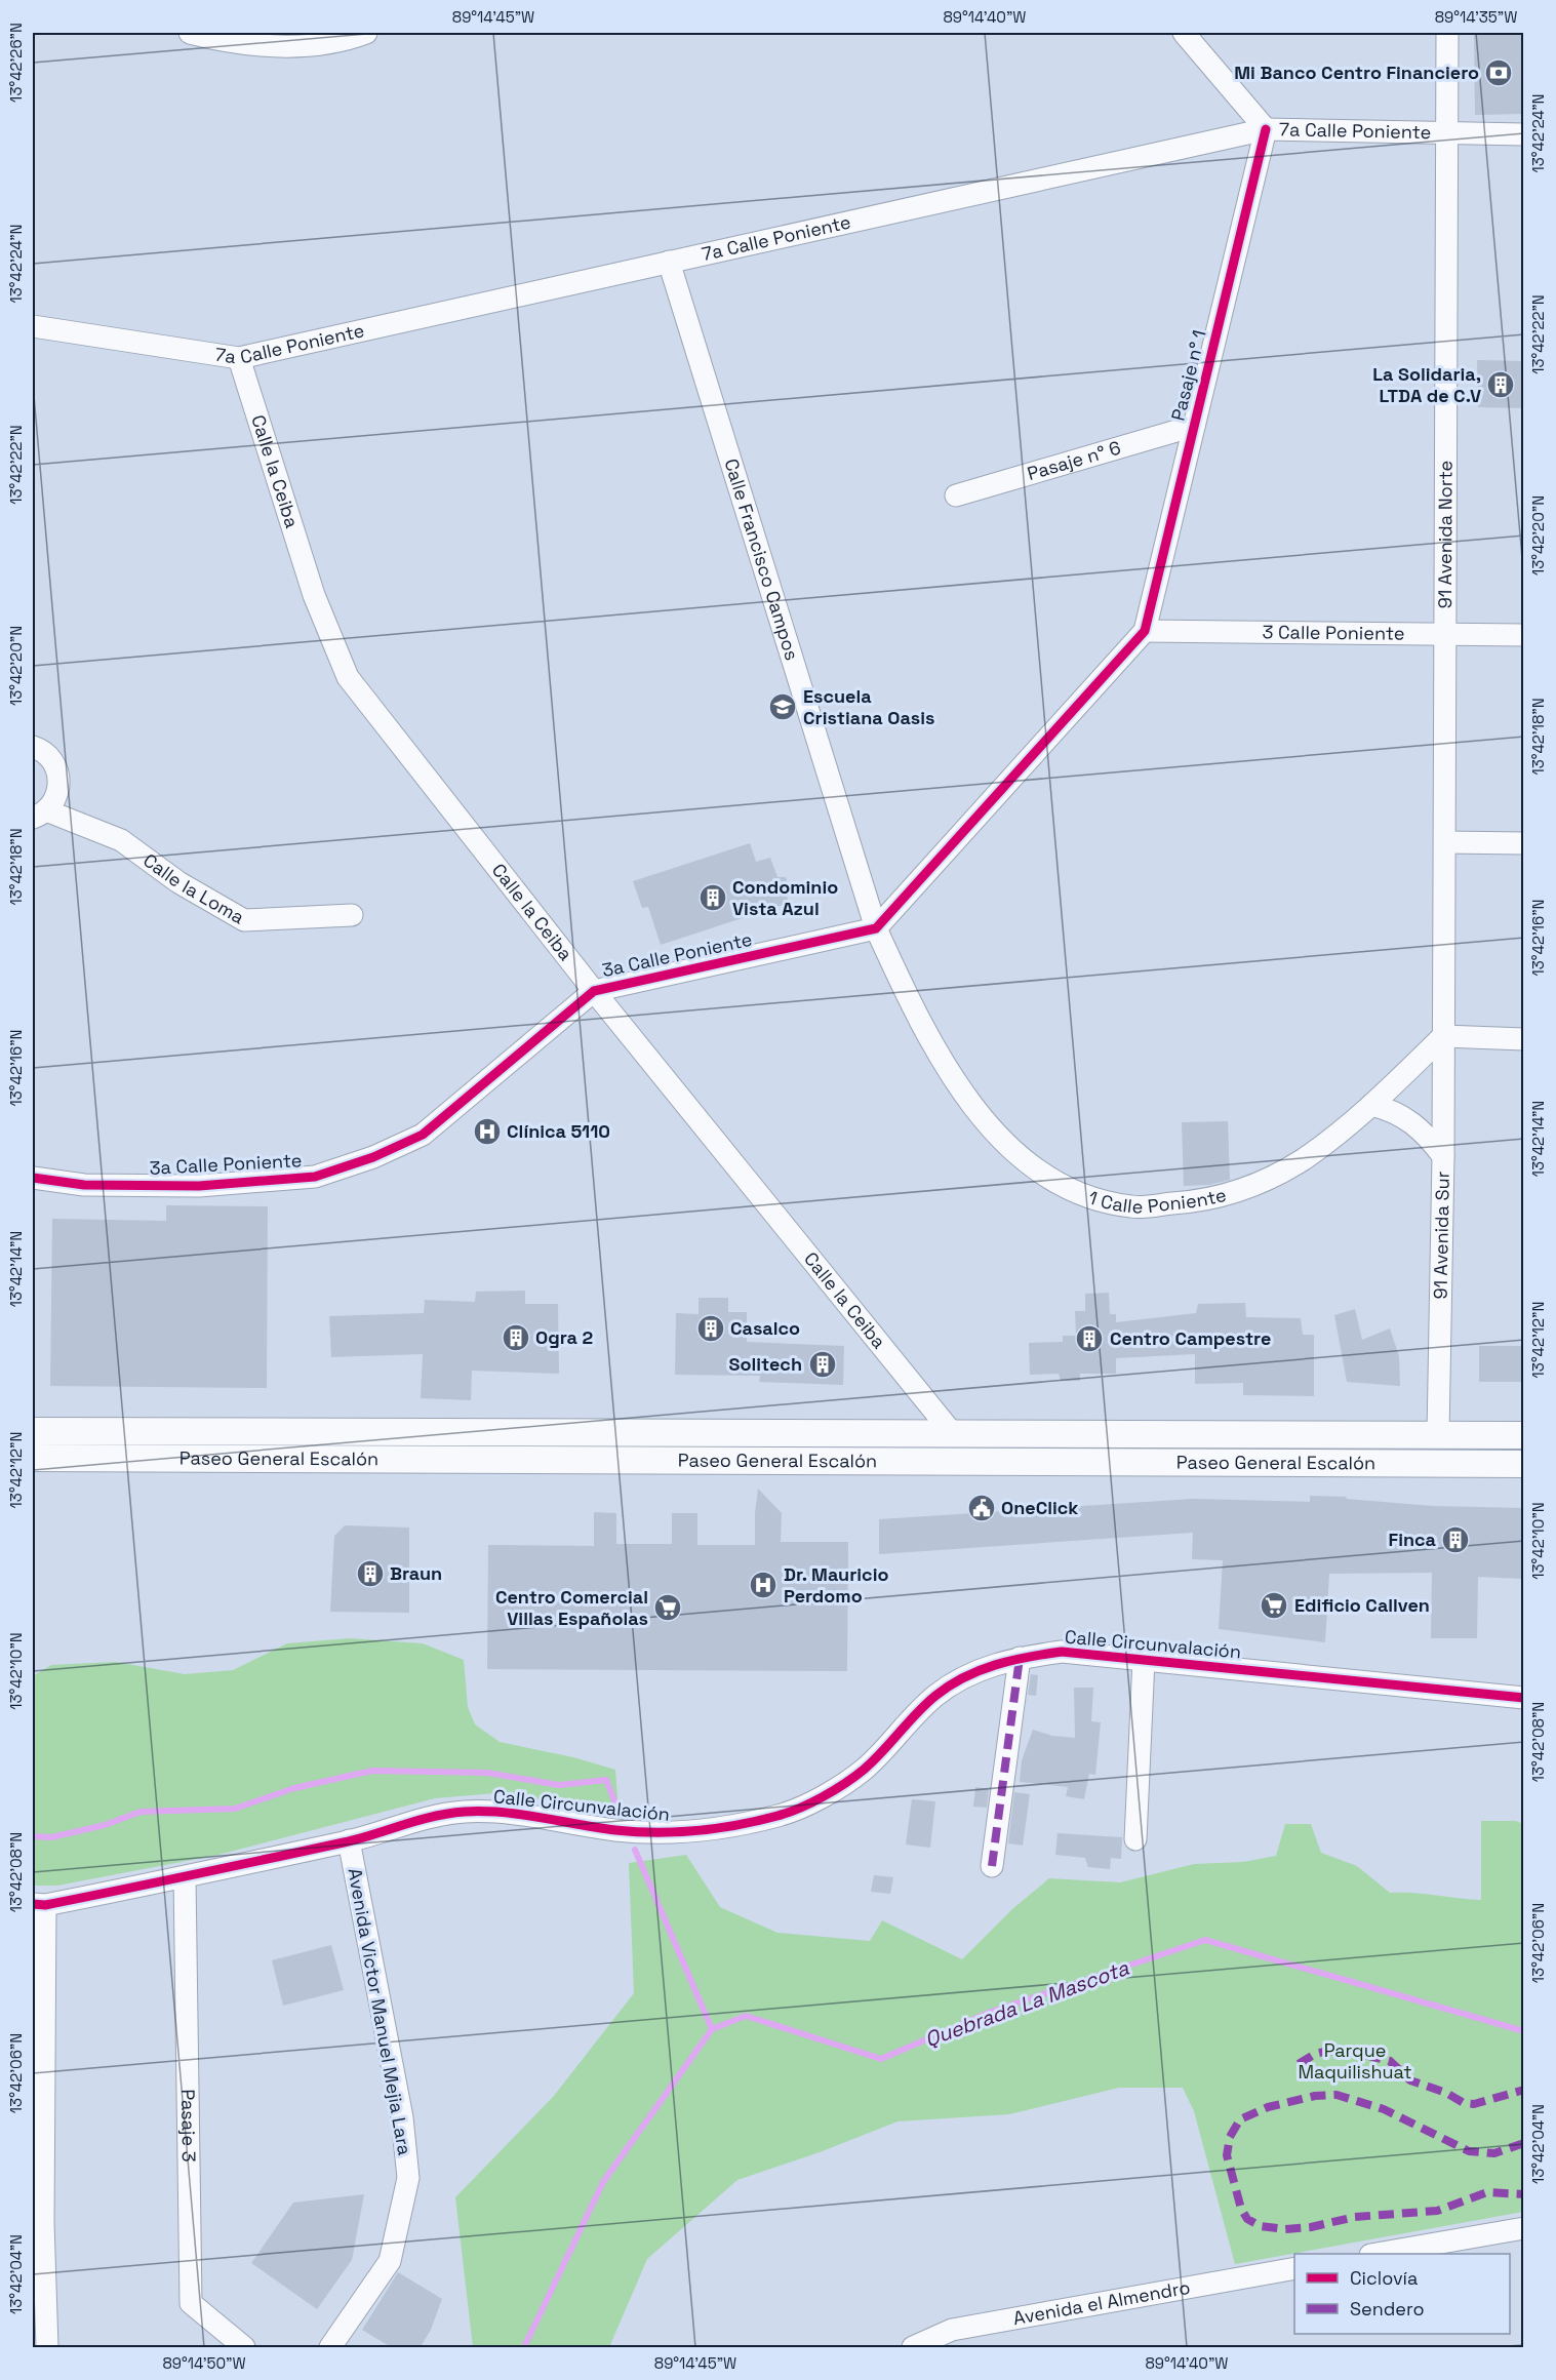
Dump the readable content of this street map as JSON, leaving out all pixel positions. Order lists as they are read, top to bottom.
{
  "streets": {
    "main road": ["Paseo General Escalón"],
    "street": [
      "7a Calle Poniente",
      "Pasaje n° 1",
      "Pasaje n° 6",
      "Calle la Ceiba",
      "91 Avenida Norte",
      "Calle Francisco Campos",
      "3 Calle Poniente",
      "Calle la Loma",
      "3a Calle Poniente",
      "1 Calle Poniente",
      "91 Avenida Sur",
      "Calle Circunvalación",
      "Avenida Victor Manuel Mejia Lara",
      "Pasaje 3",
      "Avenida el Almendro"
    ]
  },
  "crossings": [
    ["7a Calle Poniente", "Pasaje n° 1"],
    ["7a Calle Poniente", "Calle la Ceiba"],
    ["7a Calle Poniente", "91 Avenida Norte"],
    ["7a Calle Poniente", "Calle Francisco Campos"],
    ["Pasaje n° 1", "Pasaje n° 6"],
    ["Pasaje n° 1", "3 Calle Poniente"],
    ["Calle la Ceiba", "3a Calle Poniente"],
    ["Calle la Ceiba", "Paseo General Escalón"],
    ["91 Avenida Norte", "3 Calle Poniente"],
    ["91 Avenida Norte", "1 Calle Poniente"],
    ["91 Avenida Norte", "91 Avenida Sur"],
    ["Calle Francisco Campos", "3a Calle Poniente"],
    ["Calle Francisco Campos", "1 Calle Poniente"],
    ["3a Calle Poniente", "1 Calle Poniente"],
    ["1 Calle Poniente", "91 Avenida Sur"],
    ["91 Avenida Sur", "Paseo General Escalón"],
    ["Calle Circunvalación", "Avenida Victor Manuel Mejia Lara"],
    ["Calle Circunvalación", "Pasaje 3"]
  ],
  "water": ["Quebrada La Mascota"],
  "parks": ["Parque Maquilishuat"],
  "places": {
    "bank": ["Mi Banco Centro Financiero"],
    "building": [
      "La Solidaria, LTDA de C.V",
      "Condominio Vista Azul",
      "Casalco",
      "Ogra 2",
      "Centro Campestre",
      "Solitech",
      "Finca",
      "Braun"
    ],
    "school or university": ["Escuela Cristiana Oasis"],
    "hospital": ["Clínica 5110", "Dr. Mauricio Perdomo"],
    "public building": ["OneClick"],
    "supermarket": ["Edificio Callven", "Centro Comercial Villas Españolas"]
  },
  "legend": ["Ciclovía", "Sendero"],
  "coordinates": [
    "89°14'45\"W",
    "89°14'40\"W",
    "89°14'35\"W",
    "13°42'26\"N",
    "13°42'24\"N",
    "13°42'22\"N",
    "13°42'20\"N",
    "13°42'18\"N",
    "13°42'16\"N",
    "13°42'14\"N",
    "13°42'12\"N",
    "13°42'10\"N",
    "13°42'08\"N",
    "13°42'06\"N",
    "13°42'04\"N",
    "89°14'50\"W"
  ]
}
